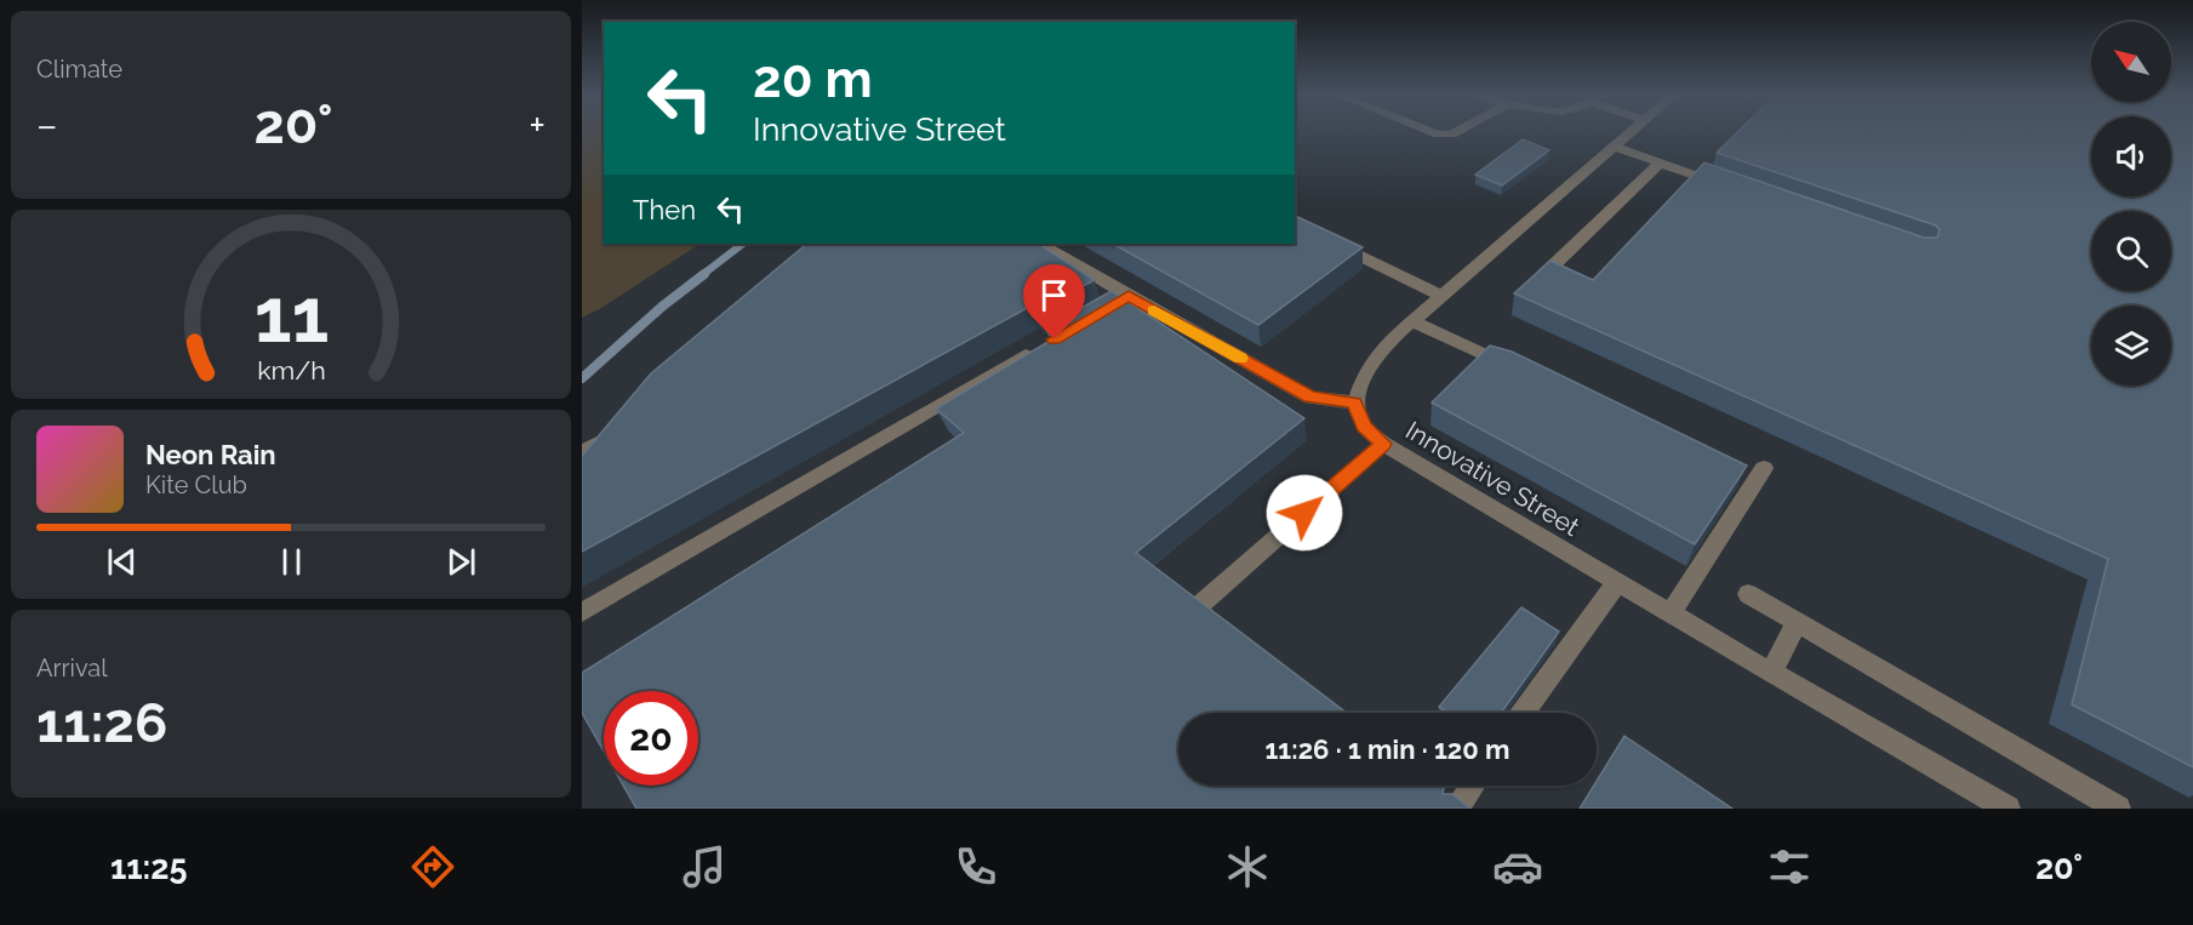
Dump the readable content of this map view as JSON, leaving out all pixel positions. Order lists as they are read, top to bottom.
{
  "streets": {
    "street": ["Innovative Street"]
  },
  "north": "top left",
  "page": {
    "tile": [
      "Climate",
      ["Arrival", "11:26"]
    ],
    "turn": ["20 m", "Innovative Street"],
    "heat": ["−", "20°", "+"],
    "then": "Then",
    "song": ["Neon Rain", "Kite Club"],
    "limit": "20",
    "trip": "11:26 · 1 min · 120 m",
    "tabs": ["11:25", "20°"],
    "gauge": ["11", "km/h"]
  }
}
